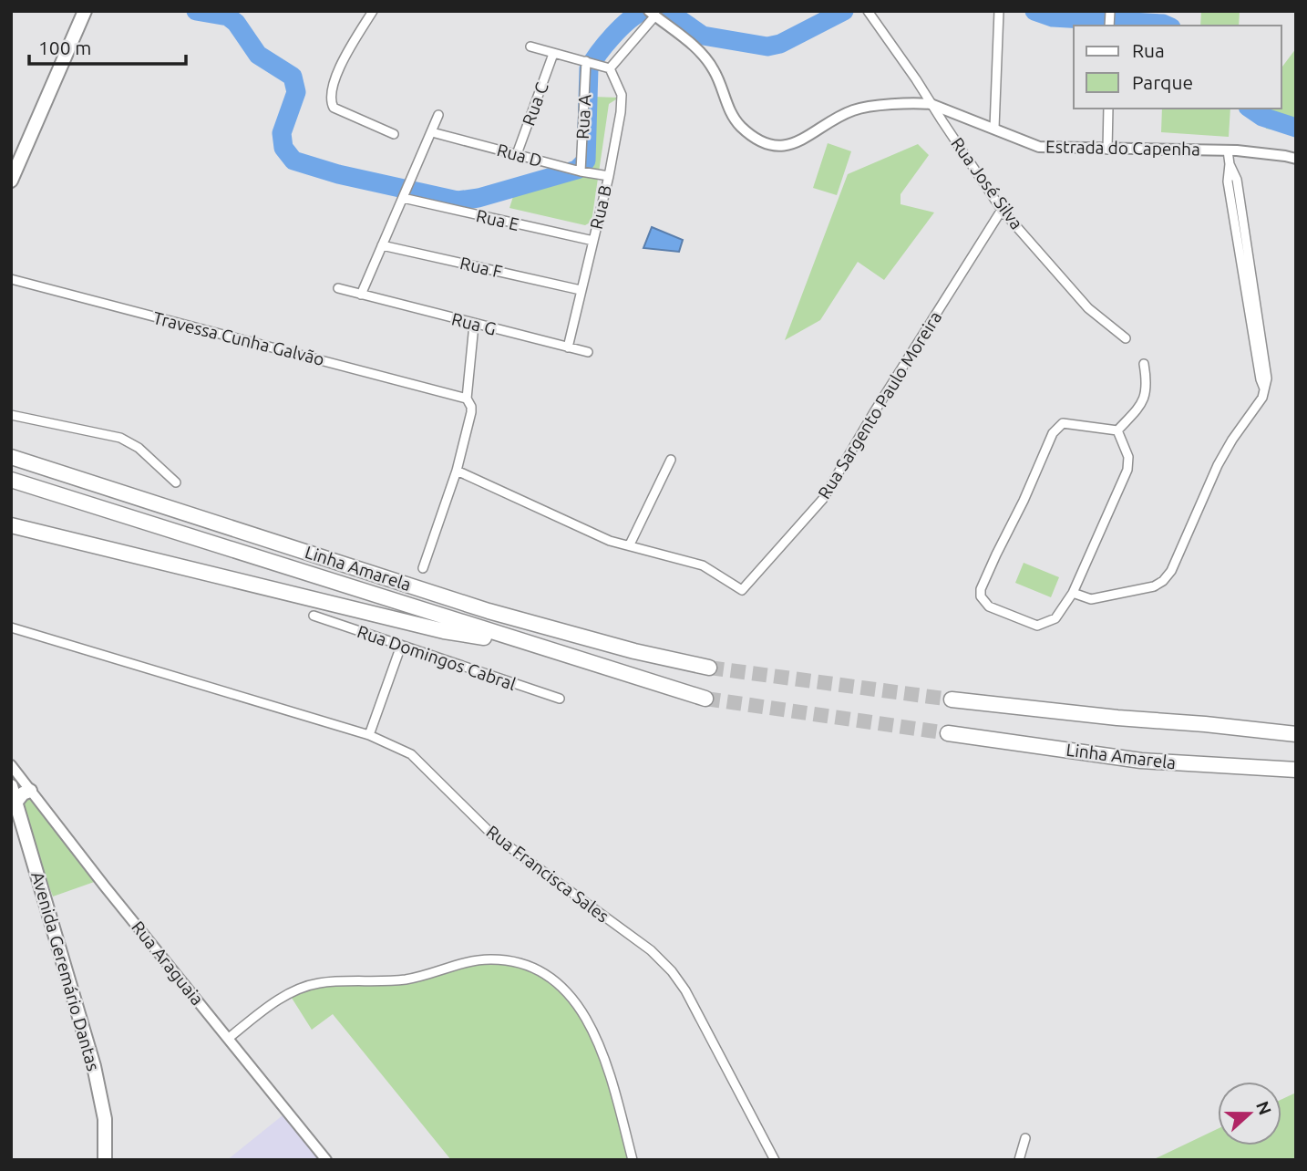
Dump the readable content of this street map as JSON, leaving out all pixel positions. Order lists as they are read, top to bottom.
{
  "streets": {
    "highway": ["Linha Amarela"],
    "main road": ["Avenida Geremário Dantas"],
    "street": [
      "Rua C",
      "Rua A",
      "Estrada do Capenha",
      "Rua D",
      "Rua José Silva",
      "Rua B",
      "Rua E",
      "Rua F",
      "Rua G",
      "Travessa Cunha Galvão",
      "Rua Sargento Paulo Moreira",
      "Rua Domingos Cabral",
      "Rua Francisca Sales",
      "Rua Araguaia"
    ]
  },
  "crossings": [
    ["Rua C", "Rua D"],
    ["Rua A", "Rua D"],
    ["Estrada do Capenha", "Rua José Silva"],
    ["Rua D", "Rua B"],
    ["Rua José Silva", "Rua Sargento Paulo Moreira"],
    ["Rua B", "Rua E"],
    ["Rua B", "Rua F"],
    ["Rua B", "Rua G"]
  ],
  "legend": ["Rua", "Parque"],
  "scale_bar": "100 m",
  "north": "right"
}
